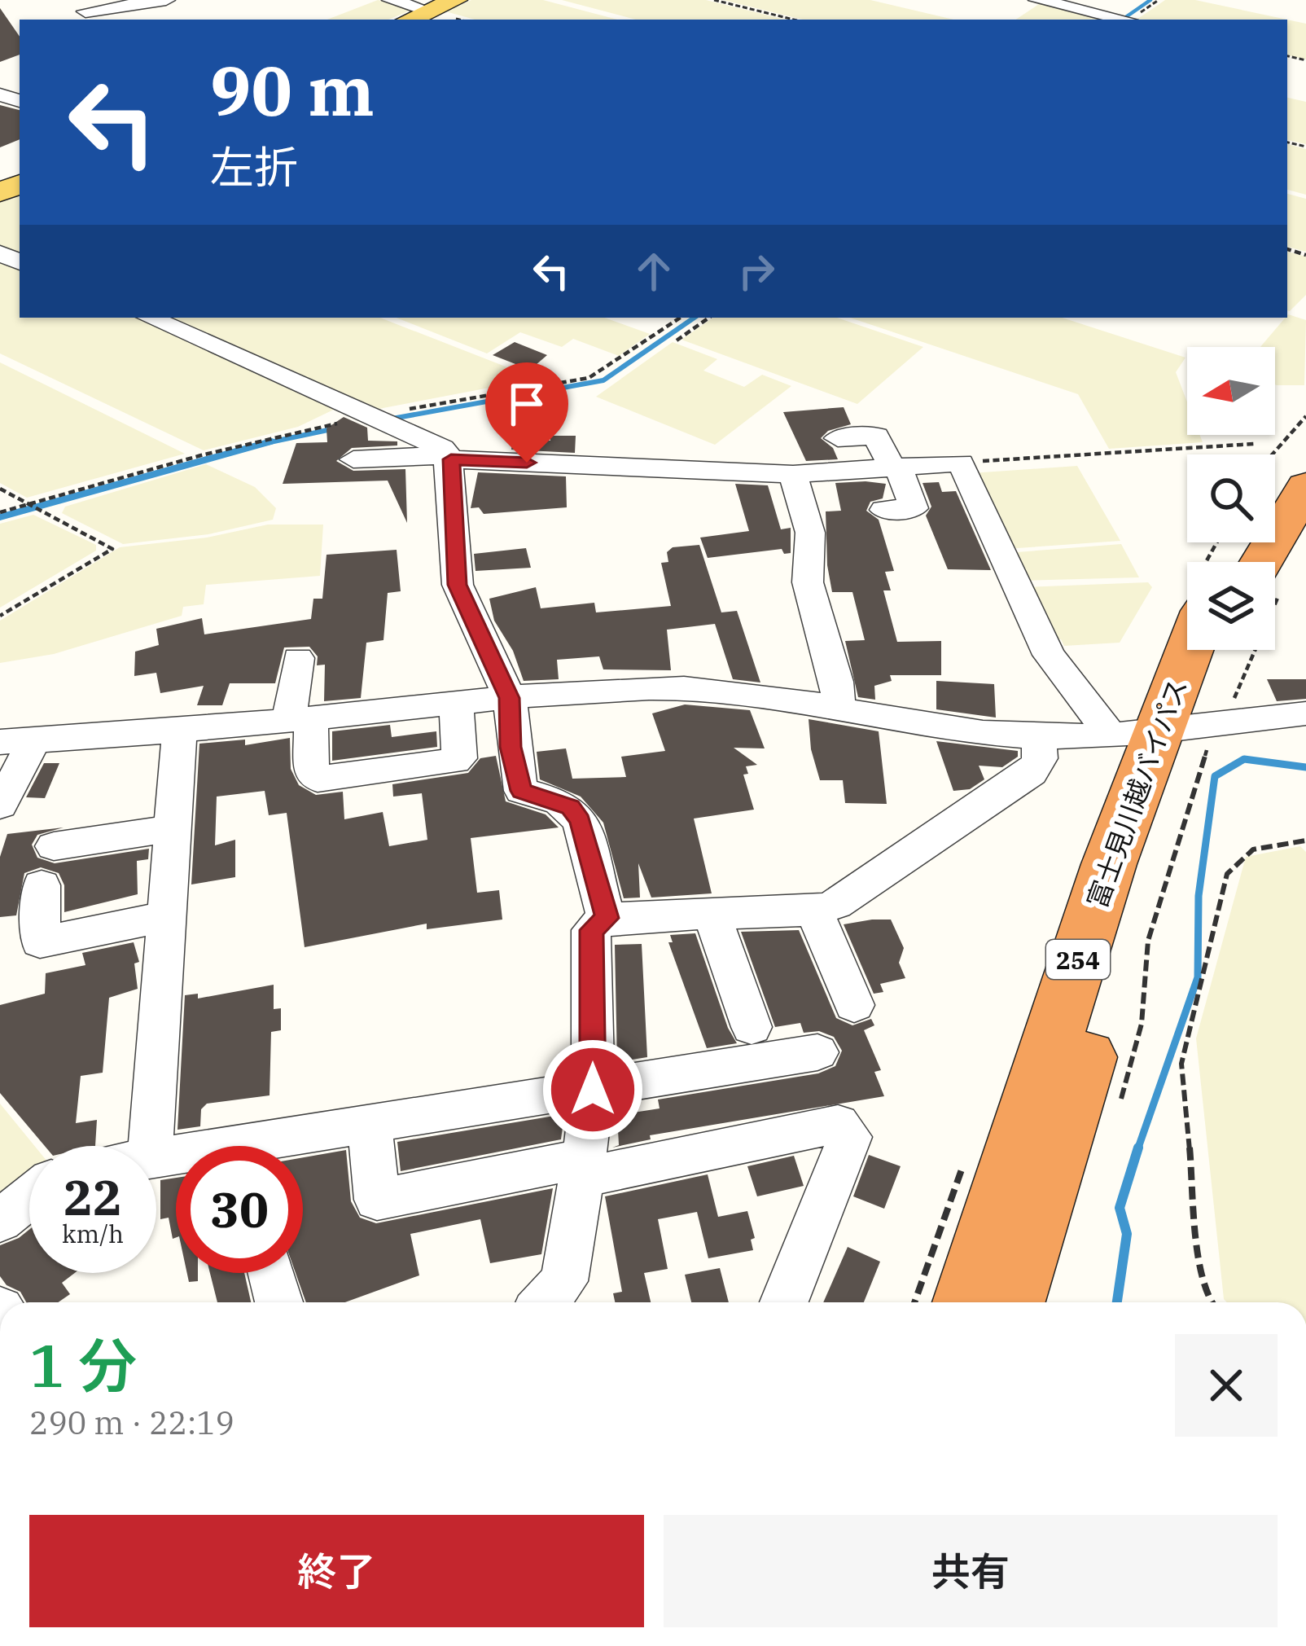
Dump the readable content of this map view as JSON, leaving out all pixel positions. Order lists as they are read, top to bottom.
{
  "streets": {
    "highway": ["富士見川越バイパス", "254"]
  },
  "north": "left",
  "page": {
    "turn": ["90 m", "左折"],
    "speed": "22 km/h",
    "limit": "30",
    "heading": ["1 分", "290 m · 22:19"],
    "buttons": ["終了", "共有"]
  }
}
